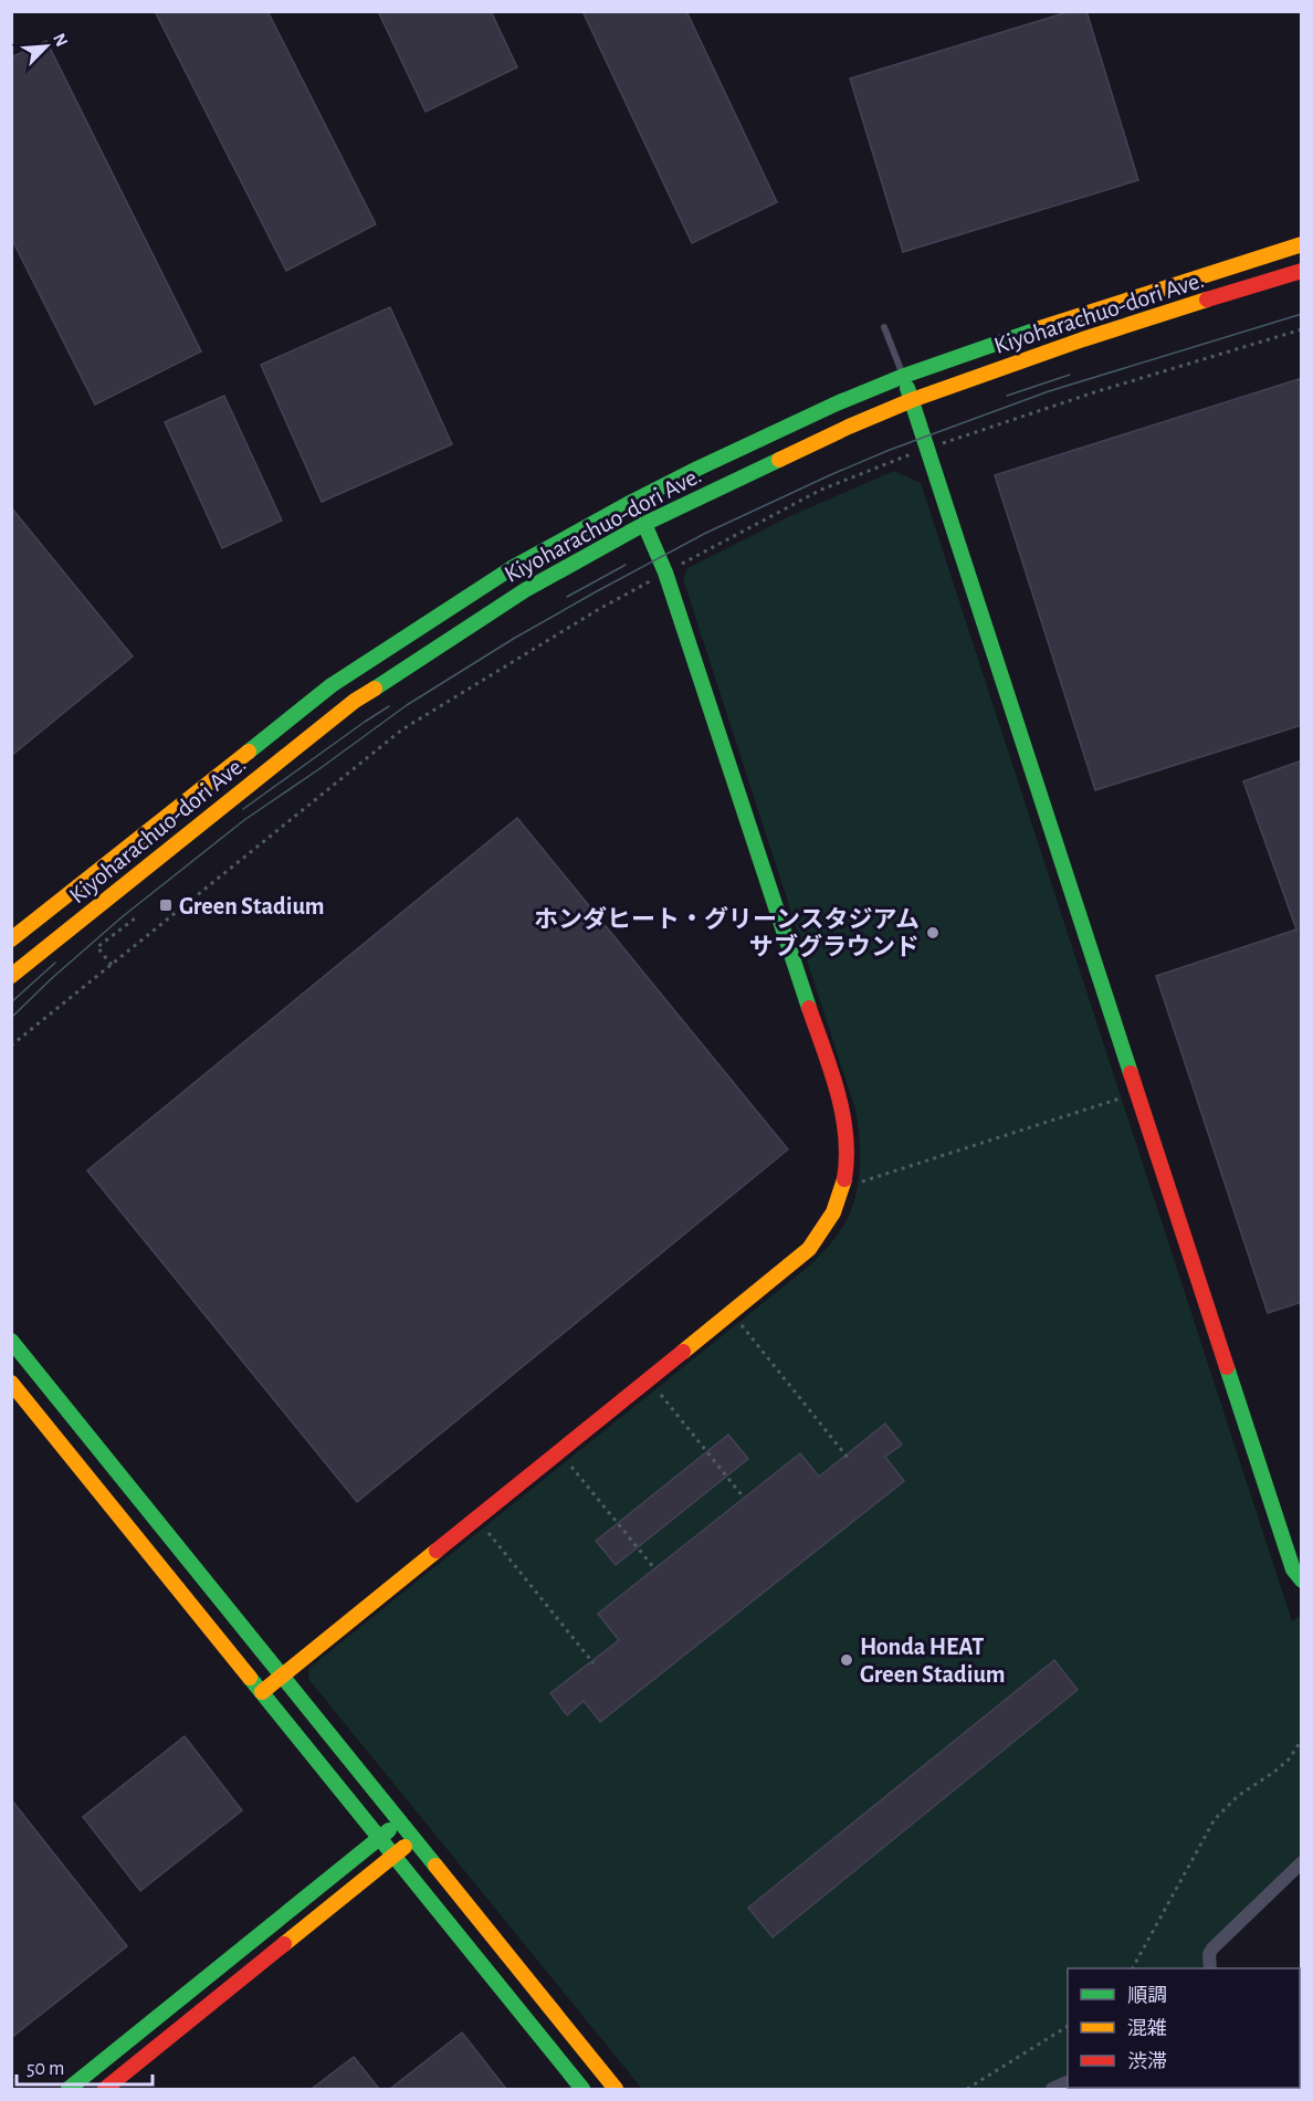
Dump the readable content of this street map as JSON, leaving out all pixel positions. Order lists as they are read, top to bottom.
{
  "streets": {
    "street": ["Kiyoharachuo-dori Ave."]
  },
  "places": {
    "transit": ["Green Stadium"],
    "other": ["ホンダヒート・グリーンスタジアム サブグラウンド", "Honda HEAT Green Stadium"]
  },
  "legend": ["順調", "混雑", "渋滞"],
  "scale_bar": "50 m",
  "north": "top right"
}
